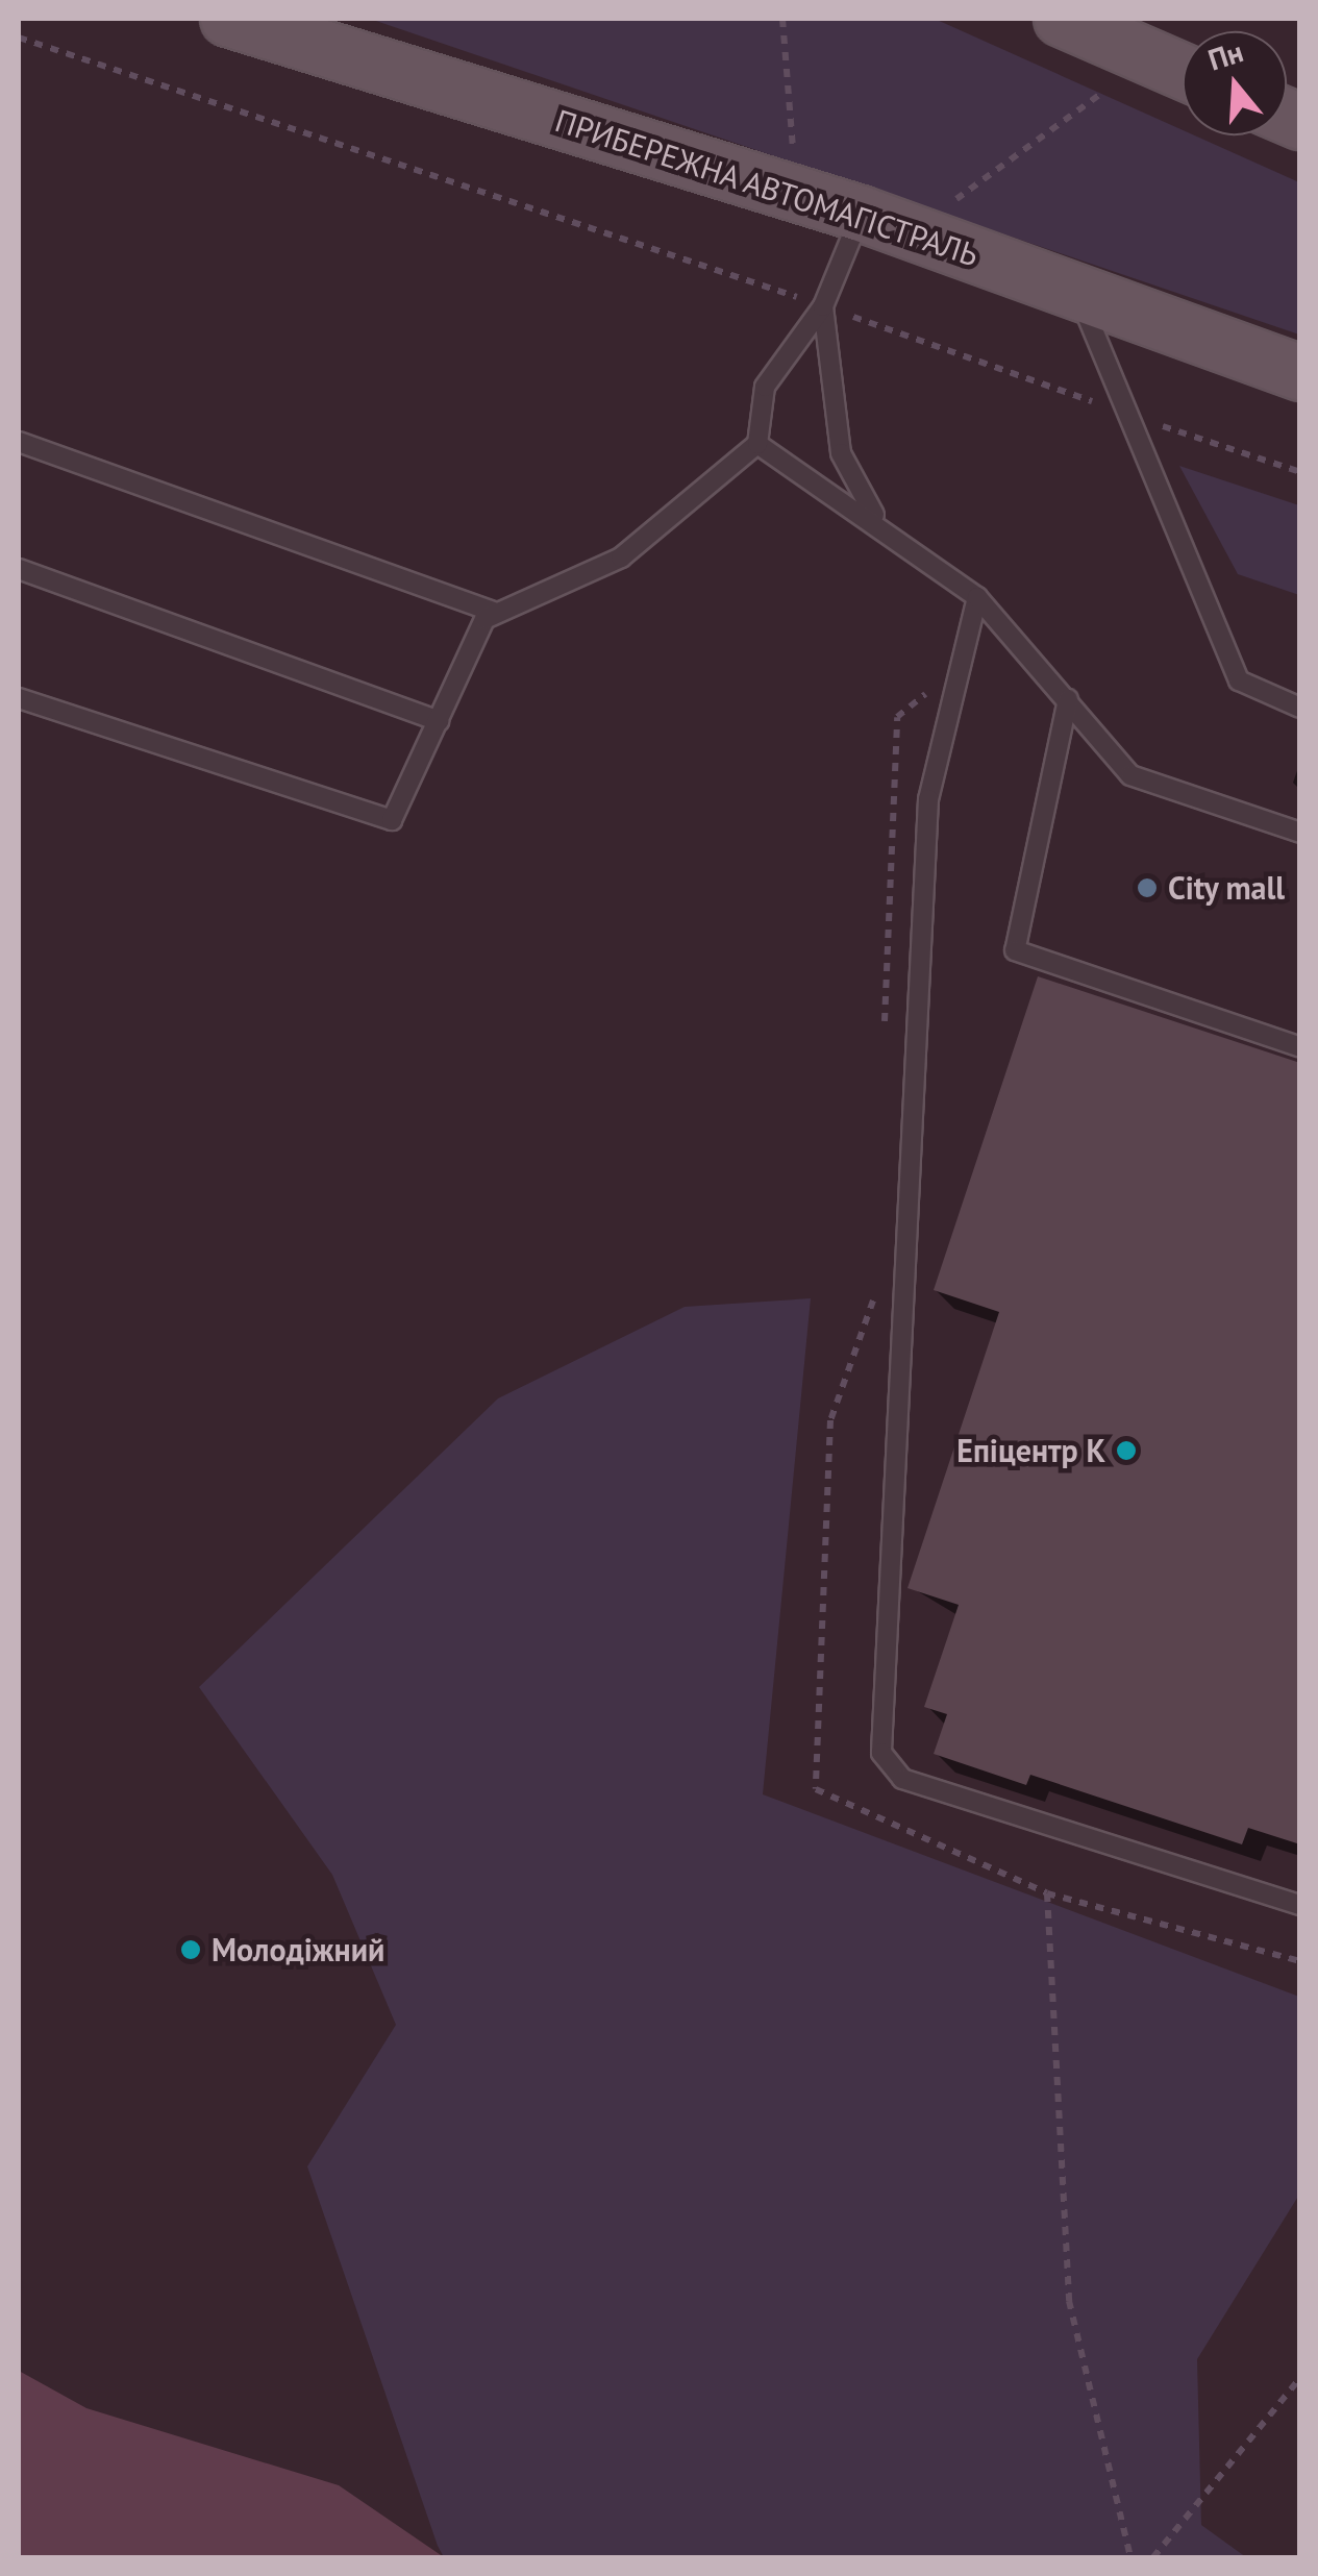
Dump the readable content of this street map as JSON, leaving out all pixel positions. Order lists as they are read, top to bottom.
{
  "streets": {
    "main road": ["ПРИБЕРЕЖНА АВТОМАГІСТРАЛЬ"]
  },
  "places": ["City mall", "Епіцентр К", "Молодіжний"],
  "north": "top"
}
